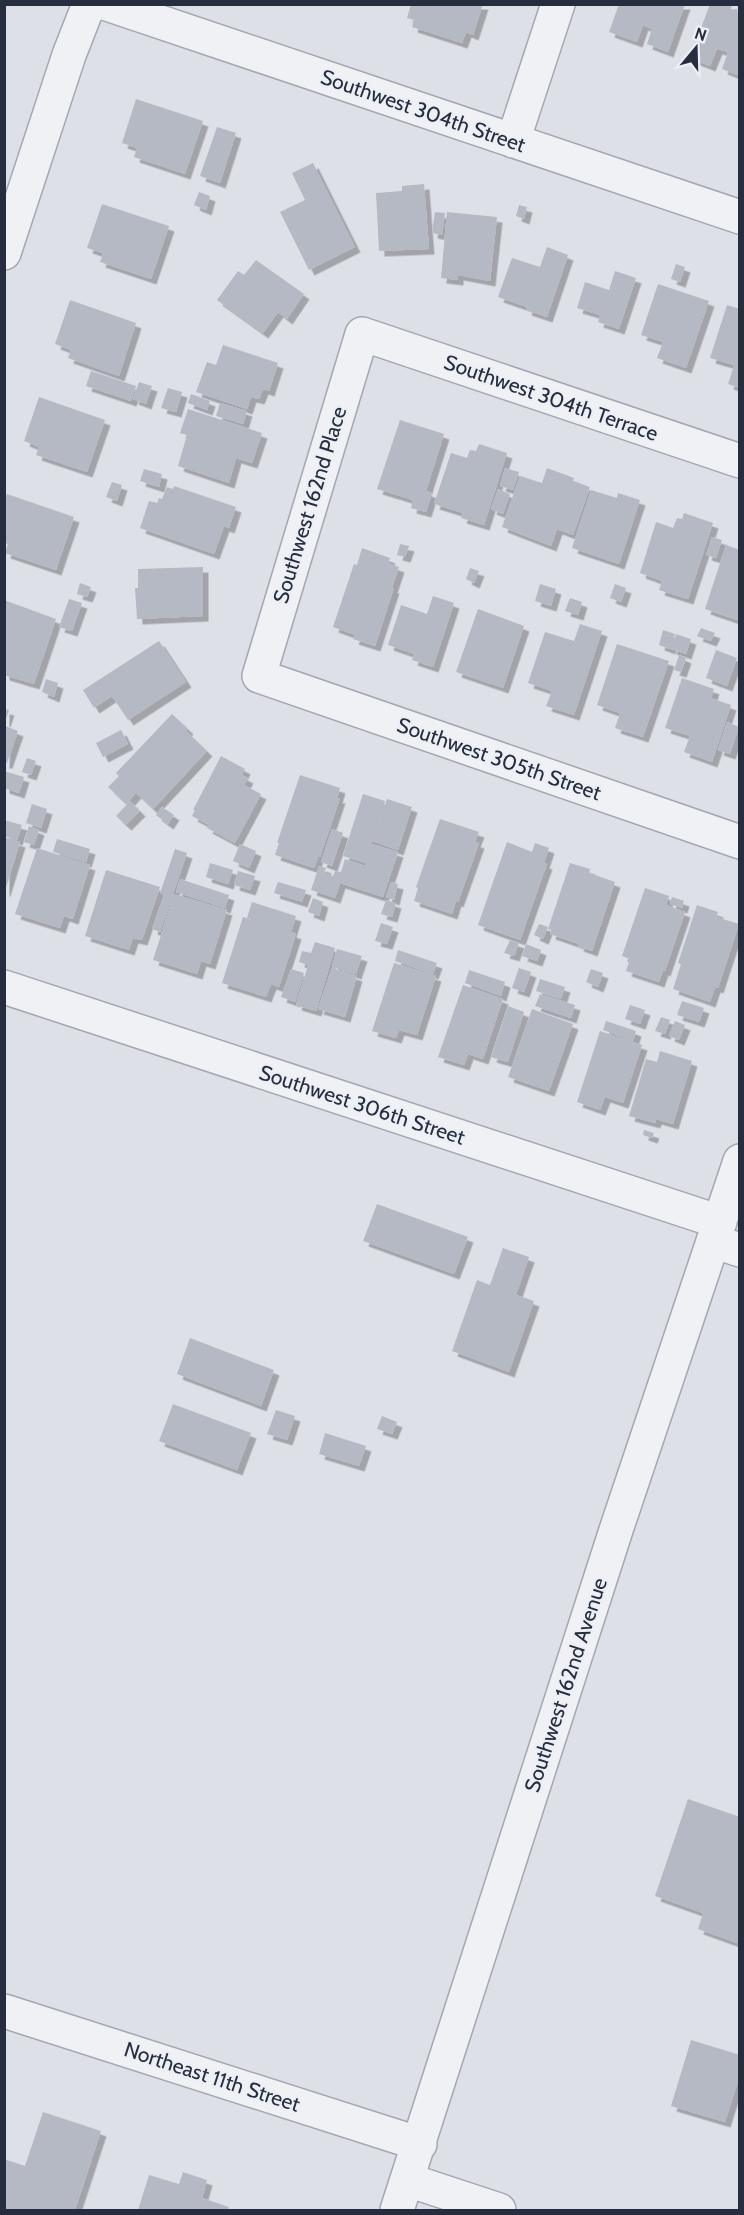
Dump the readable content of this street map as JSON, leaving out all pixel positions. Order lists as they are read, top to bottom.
{
  "streets": {
    "street": [
      "Southwest 304th Street",
      "Southwest 304th Terrace",
      "Southwest 162nd Place",
      "Southwest 305th Street",
      "Southwest 306th Street",
      "Southwest 162nd Avenue",
      "Northeast 11th Street"
    ]
  },
  "crossings": [
    ["Southwest 304th Terrace", "Southwest 162nd Place"],
    ["Southwest 162nd Place", "Southwest 305th Street"],
    ["Southwest 306th Street", "Southwest 162nd Avenue"],
    ["Southwest 162nd Avenue", "Northeast 11th Street"]
  ],
  "north": "top"
}
